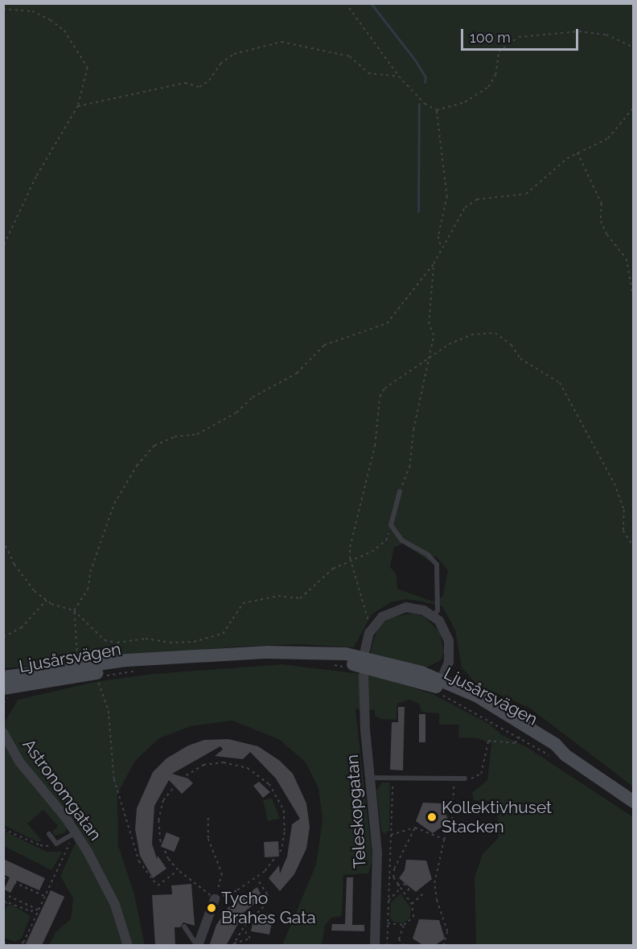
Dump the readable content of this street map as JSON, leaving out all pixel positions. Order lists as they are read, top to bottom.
{
  "streets": {
    "main road": ["Ljusårsvägen"],
    "street": ["Astronomgatan", "Teleskopgatan"]
  },
  "places": ["Kollektivhuset Stacken", "Tycho Brahes Gata"],
  "scale_bar": "100 m"
}
